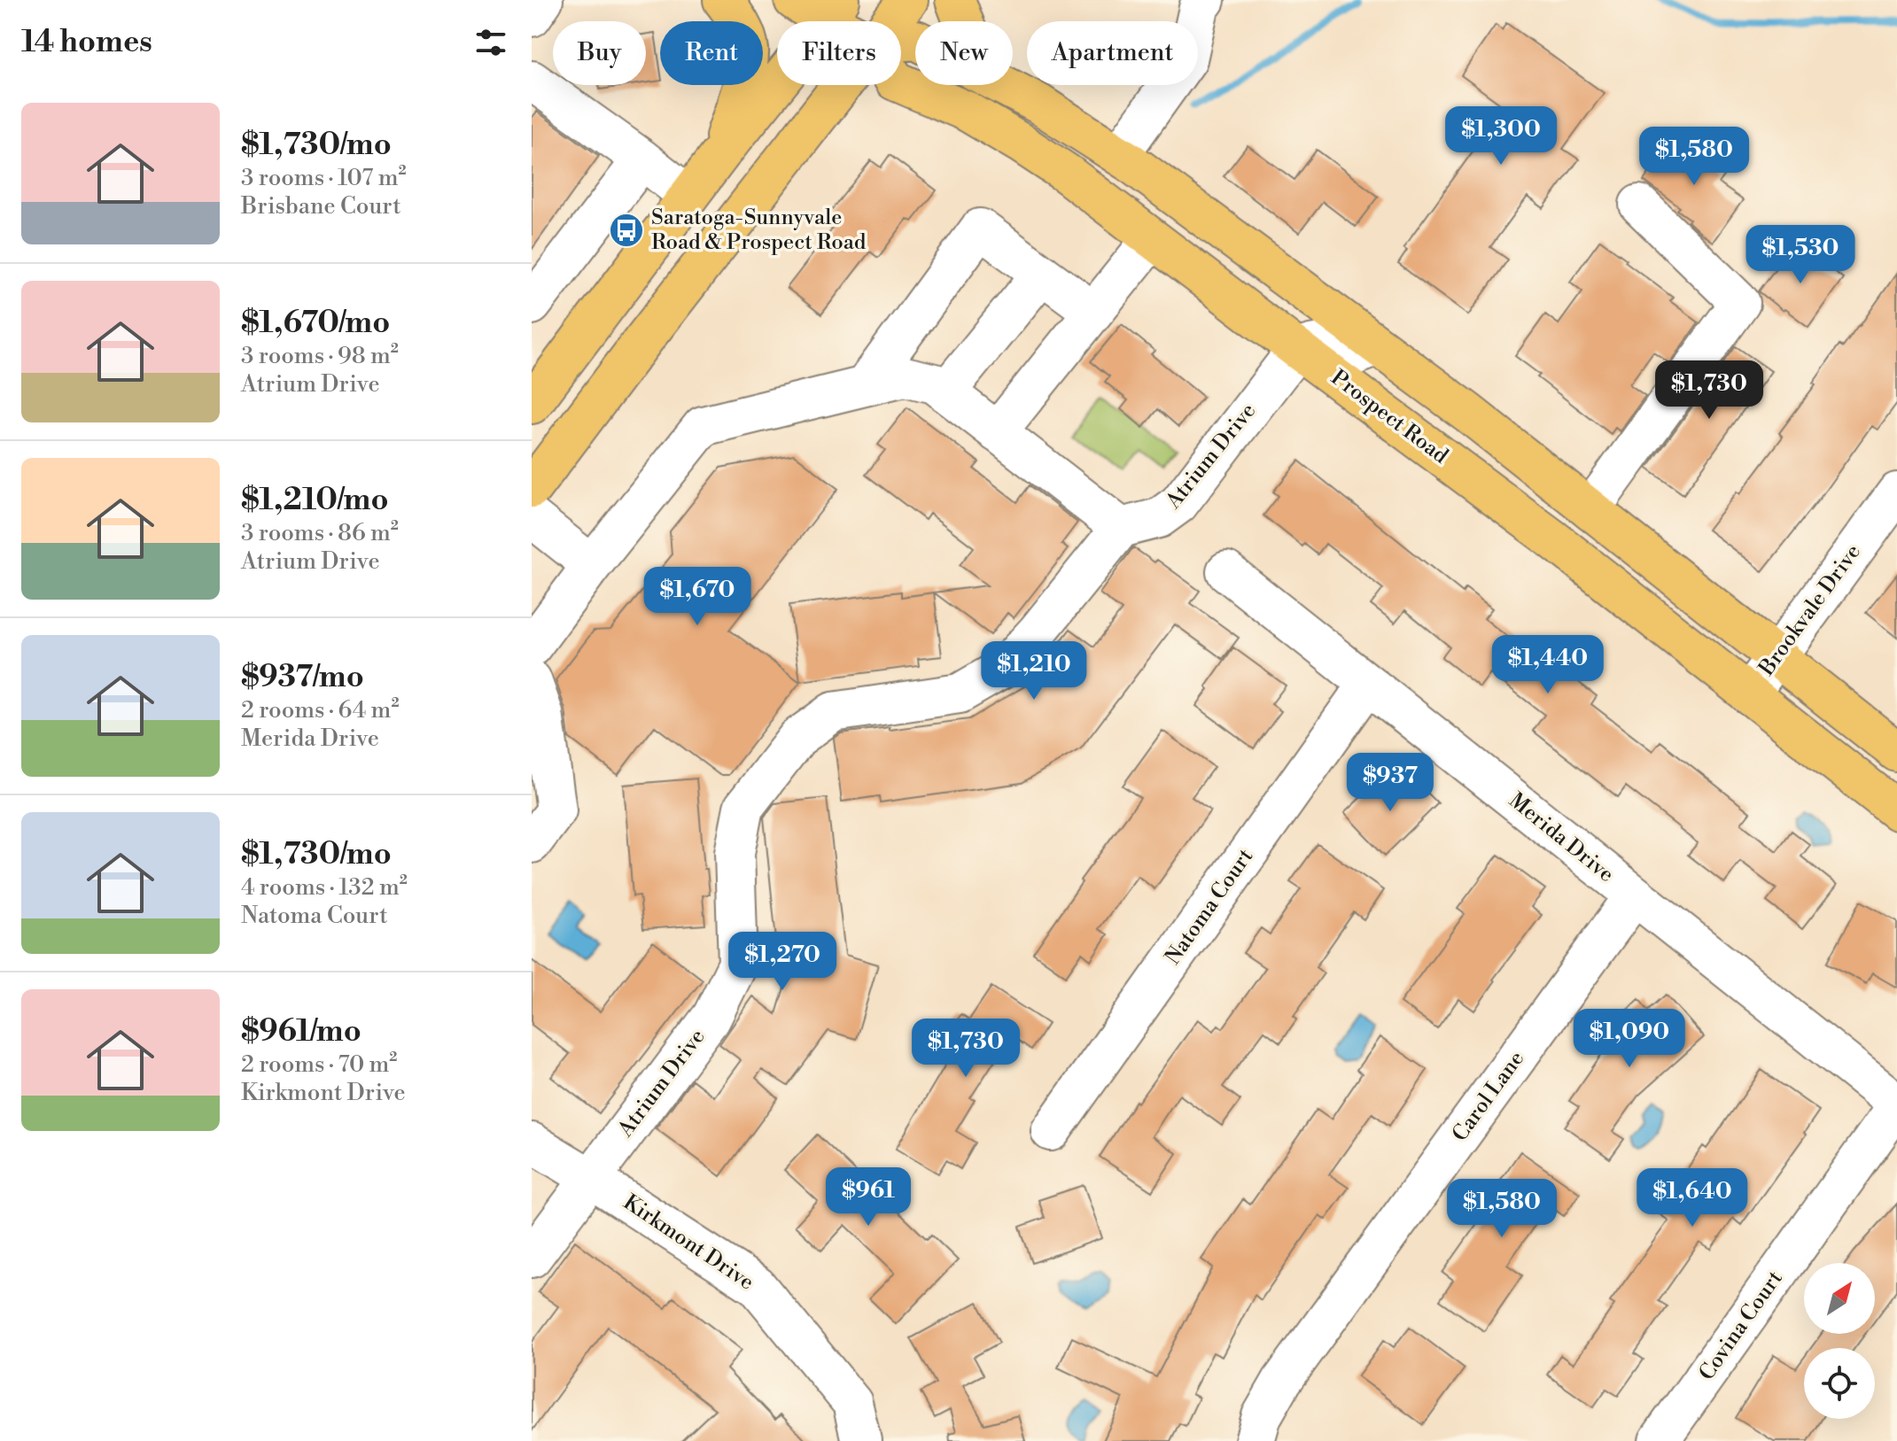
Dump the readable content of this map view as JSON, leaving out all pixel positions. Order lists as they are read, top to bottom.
{
  "streets": {
    "main road": ["Prospect Road"],
    "street": [
      "Atrium Drive",
      "Brookvale Drive",
      "Merida Drive",
      "Natoma Court",
      "Carol Lane",
      "Kirkmont Drive",
      "Covina Court"
    ]
  },
  "crossings": [
    ["Prospect Road", "Atrium Drive"],
    ["Prospect Road", "Brookvale Drive"],
    ["Atrium Drive", "Kirkmont Drive"],
    ["Merida Drive", "Natoma Court"],
    ["Merida Drive", "Carol Lane"],
    ["Merida Drive", "Covina Court"]
  ],
  "places": {
    "bus stop": ["Saratoga-Sunnyvale Road & Prospect Road"]
  },
  "north": "top right",
  "page": {
    "heading": "14 homes",
    "chip": [
      "Buy",
      "Rent",
      "Filters",
      "New",
      "Apartment"
    ],
    "list": [
      {
        "name": "$1,730/mo",
        "note": "3 rooms · 107 m² · Brisbane Court"
      },
      {
        "name": "$1,670/mo",
        "note": "3 rooms · 98 m² · Atrium Drive"
      },
      {
        "name": "$1,210/mo",
        "note": "3 rooms · 86 m² · Atrium Drive"
      },
      {
        "name": "$937/mo",
        "note": "2 rooms · 64 m² · Merida Drive"
      },
      {
        "name": "$1,730/mo",
        "note": "4 rooms · 132 m² · Natoma Court"
      },
      {
        "name": "$961/mo",
        "note": "2 rooms · 70 m² · Kirkmont Drive"
      }
    ],
    "price": [
      "$1,300",
      "$1,580",
      "$1,530",
      "$1,730",
      "$1,670",
      "$1,440",
      "$1,210",
      "$937",
      "$1,270",
      "$1,090",
      "$1,730",
      "$961",
      "$1,640",
      "$1,580"
    ]
  }
}
